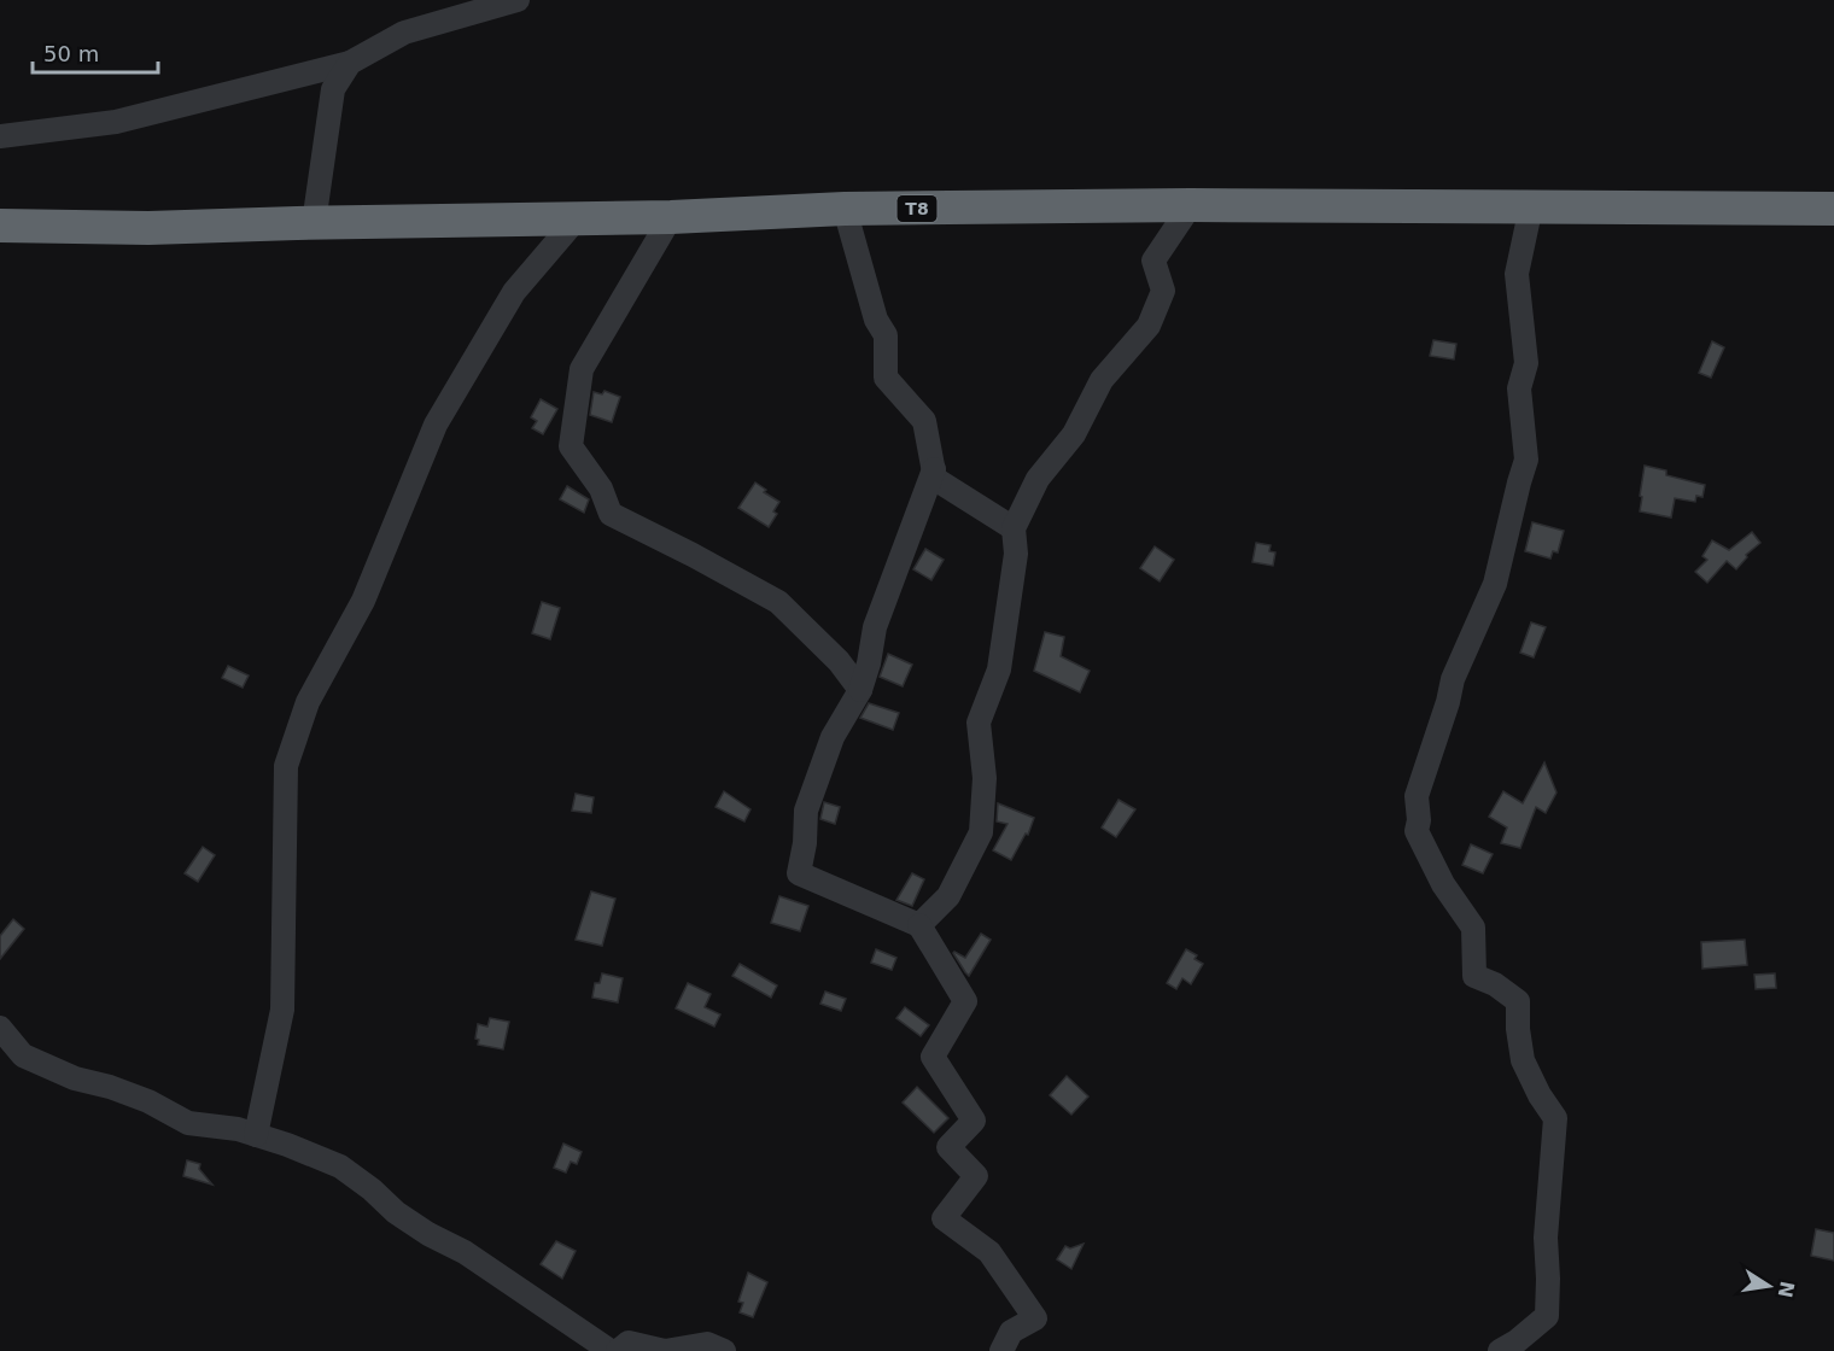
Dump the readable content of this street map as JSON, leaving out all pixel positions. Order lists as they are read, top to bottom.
{
  "streets": {
    "highway": ["T8"]
  },
  "scale_bar": "50 m",
  "north": "right"
}
